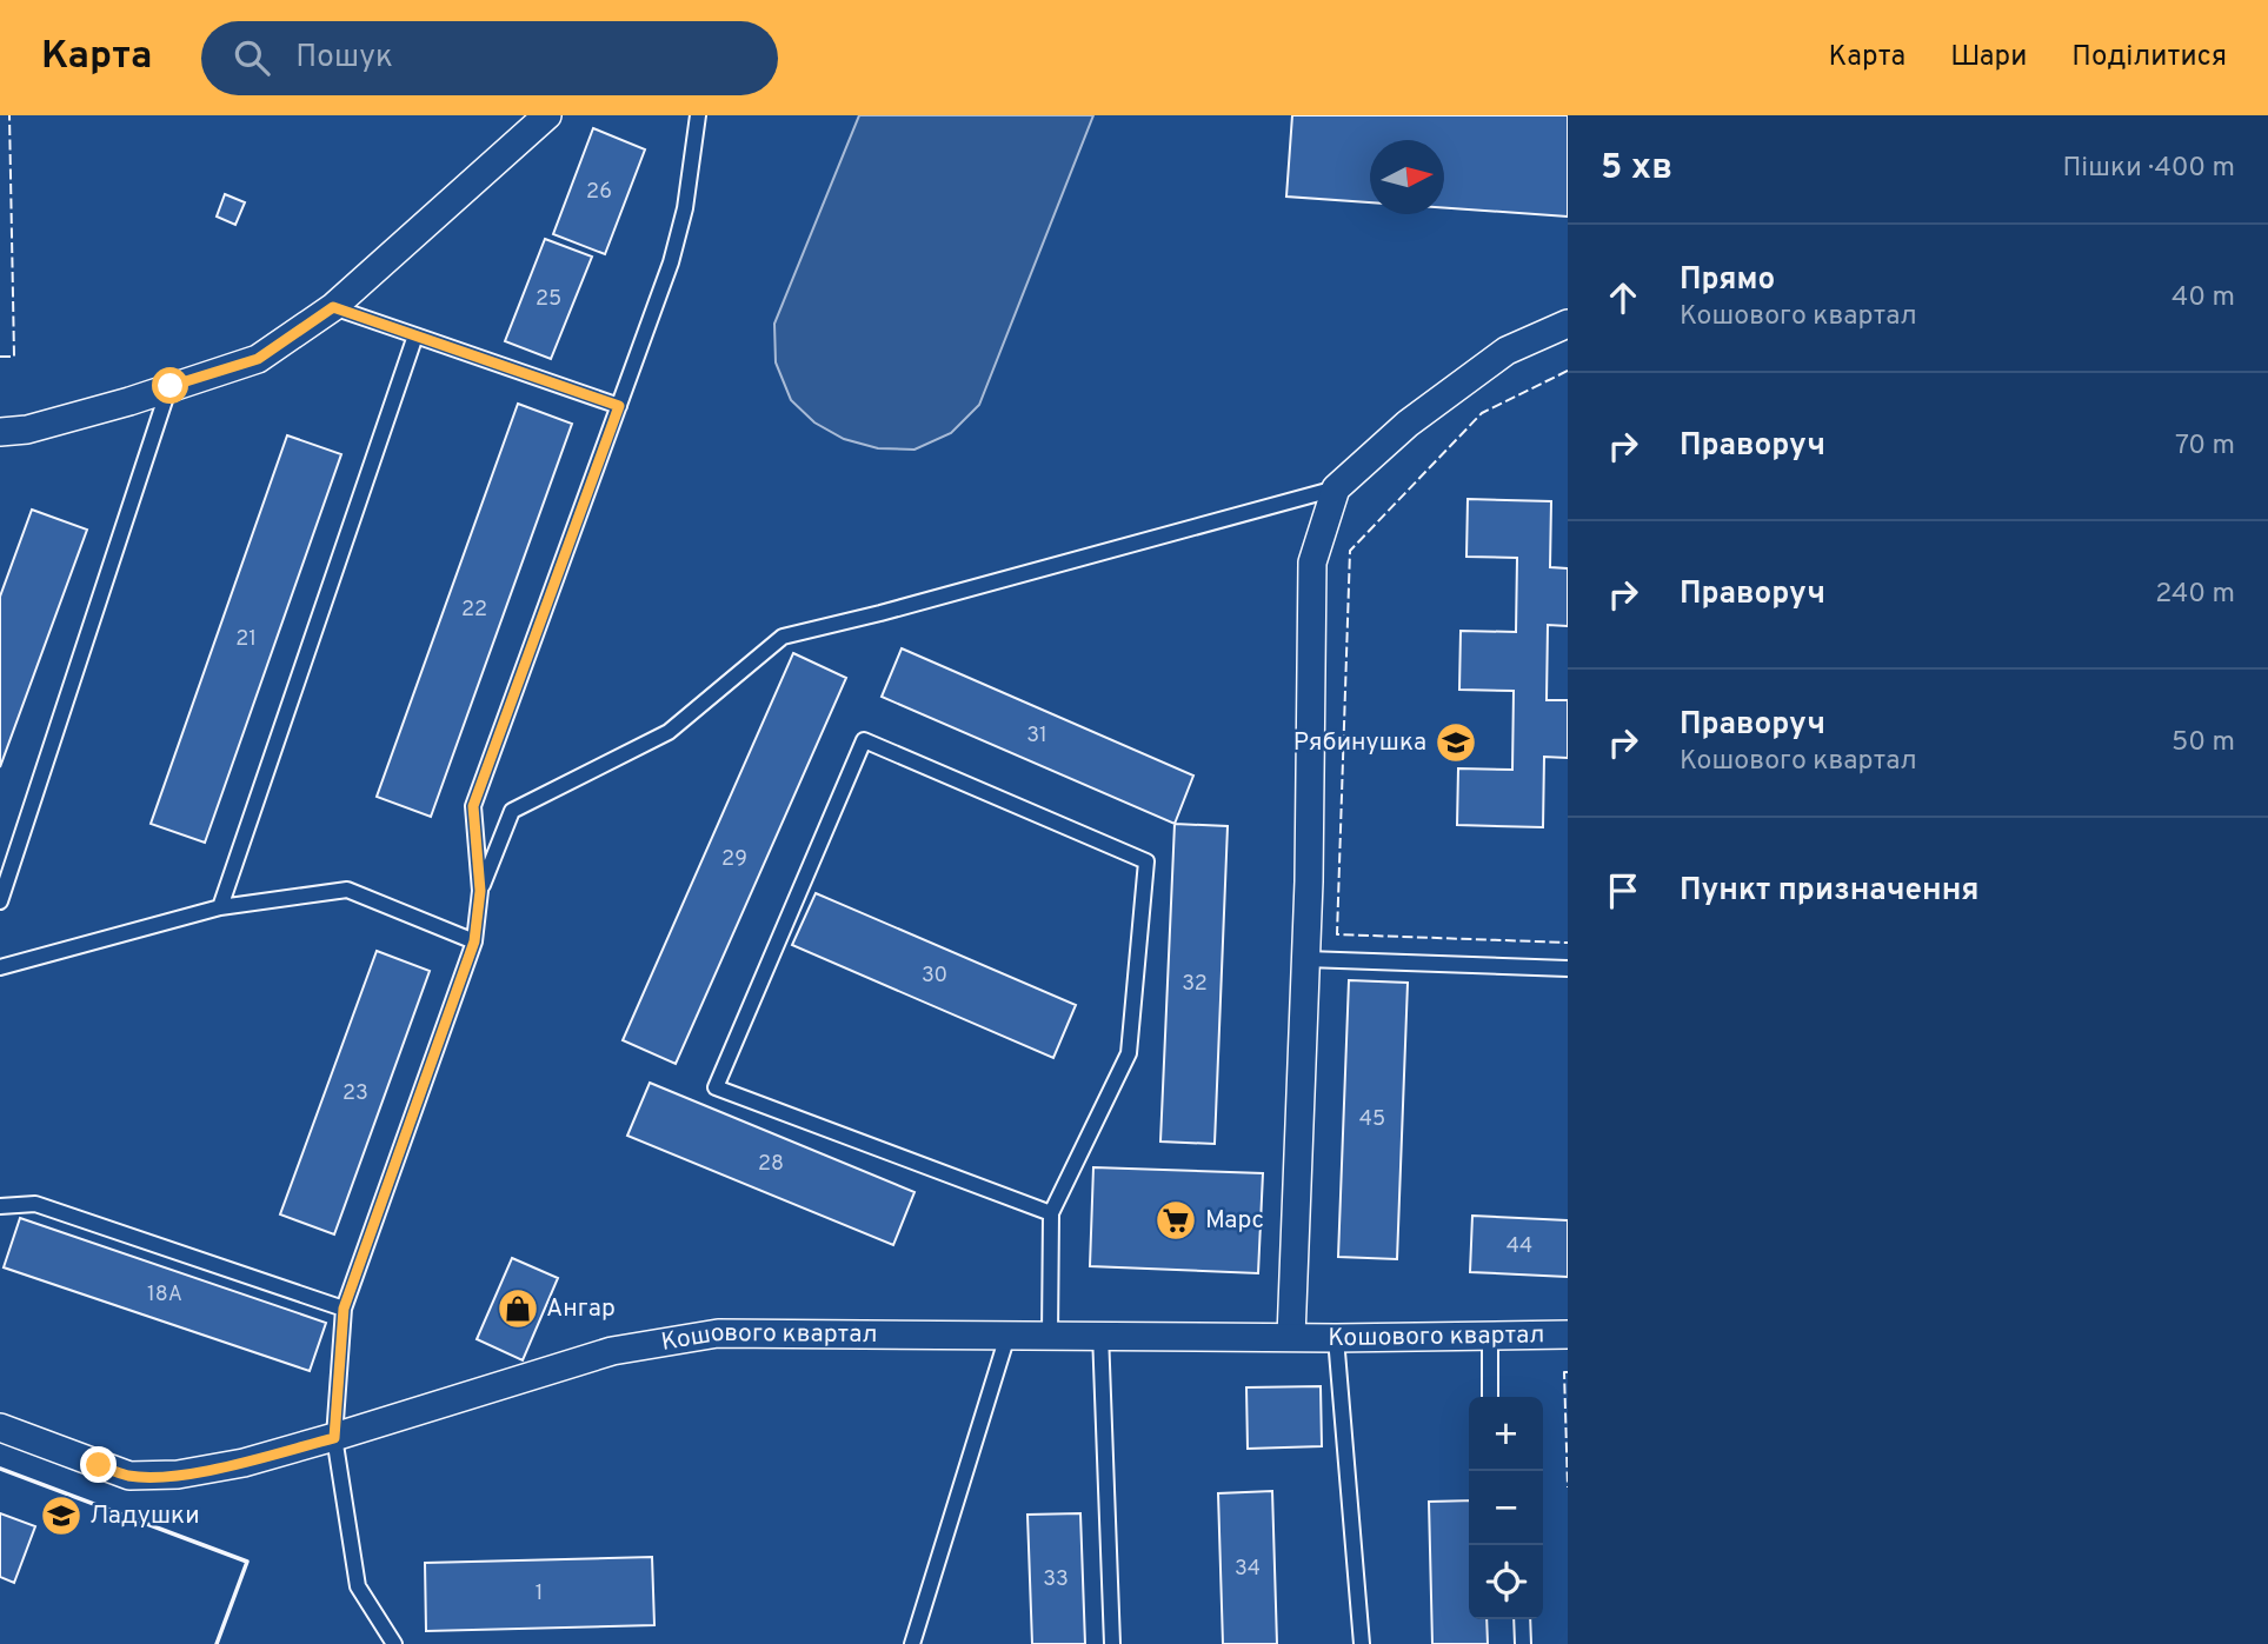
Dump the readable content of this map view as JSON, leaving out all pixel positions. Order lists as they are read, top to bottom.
{
  "streets": {
    "street": ["Кошового квартал"]
  },
  "places": {
    "school or university": ["Рябинушка", "Ладушки"],
    "supermarket": ["Марс"],
    "shop": ["Ангар"]
  },
  "house_numbers": [
    "26",
    "25",
    "22",
    "21",
    "31",
    "29",
    "30",
    "32",
    "23",
    "45",
    "28",
    "44",
    "18А",
    "34",
    "33",
    "1"
  ],
  "north": "right",
  "page": {
    "header": "Карта",
    "search": "Пошук",
    "nav": ["Карта", "Шари", "Поділитися"],
    "heading": ["5 хв", "Пішки · 400 m"],
    "list": [
      ["Прямо", "Кошового квартал", "40 m"],
      ["Праворуч", "70 m"],
      ["Праворуч", "240 m"],
      ["Праворуч", "Кошового квартал", "50 m"],
      "Пункт призначення"
    ],
    "map_buttons": ["+", "−"]
  }
}
